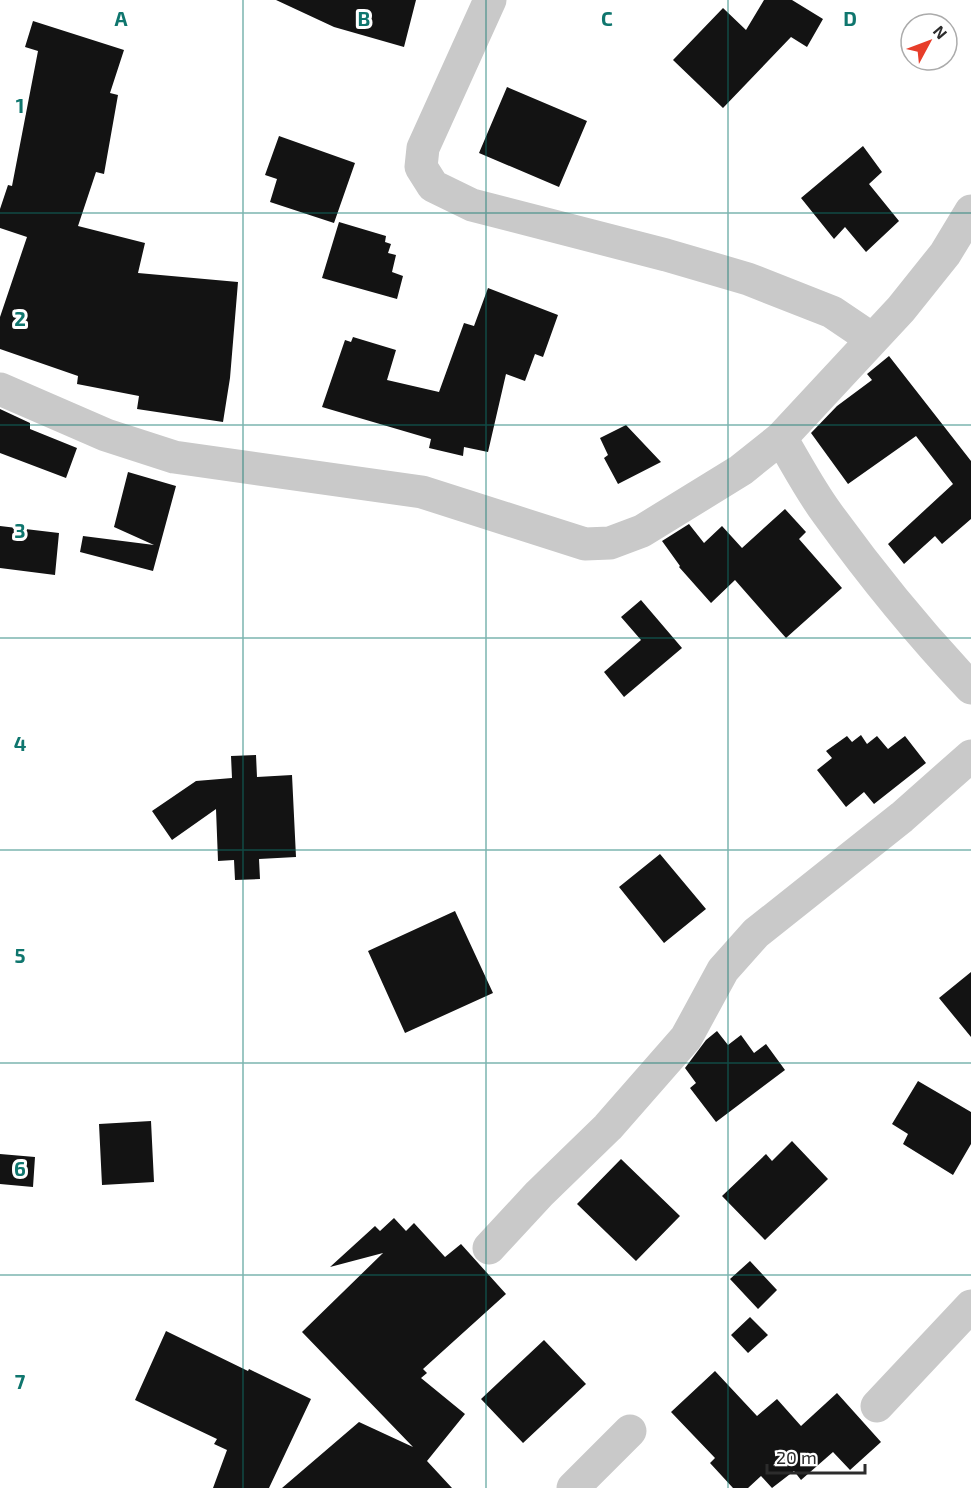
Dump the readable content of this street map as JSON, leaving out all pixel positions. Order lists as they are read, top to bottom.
{
  "scale_bar": "20 m",
  "north": "top right",
  "grid": {
    "columns": [
      "A",
      "B",
      "C",
      "D"
    ],
    "rows": [
      "1",
      "2",
      "3",
      "4",
      "5",
      "6",
      "7"
    ]
  }
}
